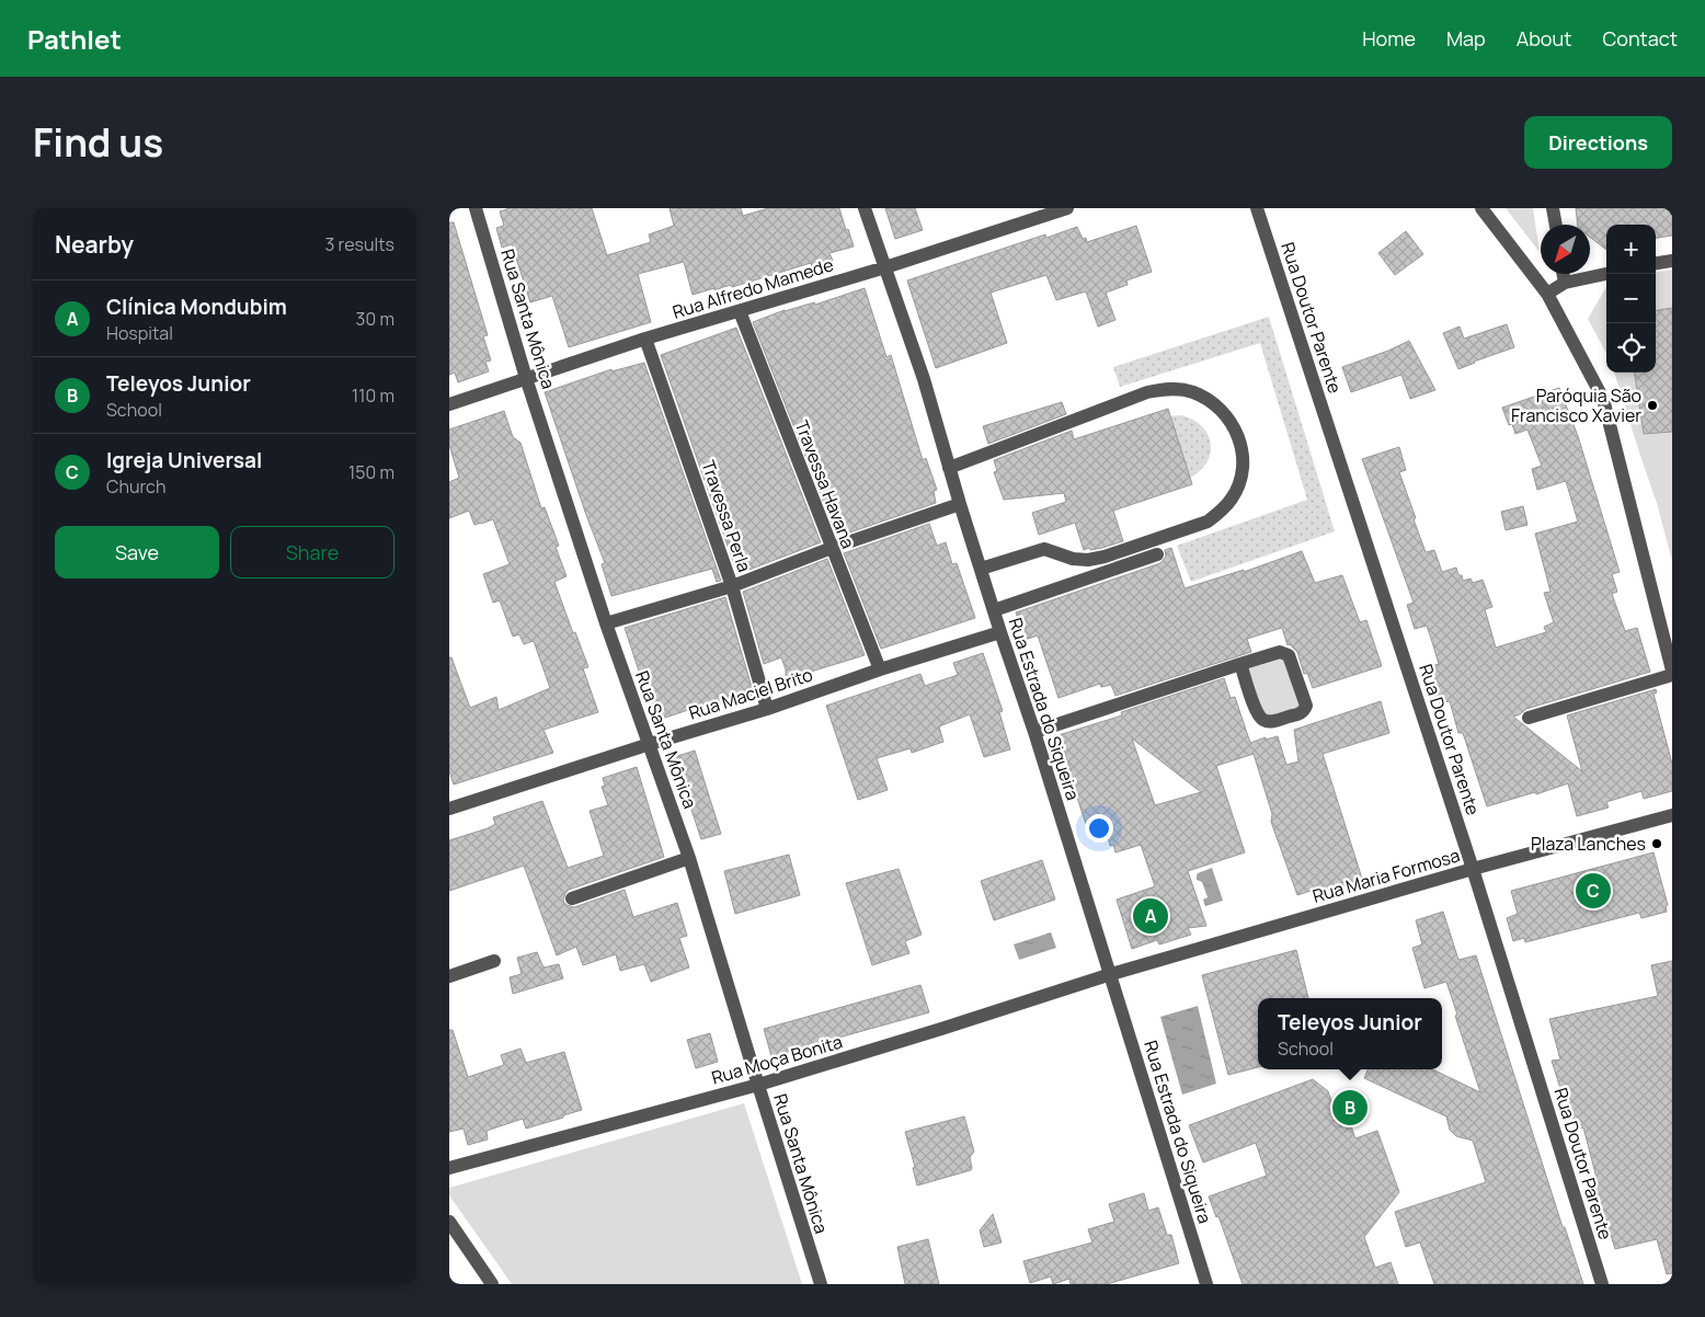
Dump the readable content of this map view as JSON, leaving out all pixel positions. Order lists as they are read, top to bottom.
{
  "streets": {
    "street": [
      "Rua Alfredo Mamede",
      "Rua Doutor Parente",
      "Rua Santa Mônica",
      "Travessa Havana",
      "Travessa Perla",
      "Rua Maciel Brito",
      "Rua Estrada do Siqueira",
      "Rua Maria Formosa",
      "Rua Moça Bonita"
    ]
  },
  "crossings": [
    ["Rua Alfredo Mamede", "Rua Santa Mônica"],
    ["Rua Alfredo Mamede", "Travessa Havana"],
    ["Rua Alfredo Mamede", "Travessa Perla"],
    ["Rua Alfredo Mamede", "Rua Estrada do Siqueira"],
    ["Rua Doutor Parente", "Rua Maria Formosa"],
    ["Rua Santa Mônica", "Rua Maciel Brito"],
    ["Rua Santa Mônica", "Rua Moça Bonita"],
    ["Travessa Havana", "Rua Maciel Brito"],
    ["Travessa Perla", "Rua Maciel Brito"],
    ["Rua Maciel Brito", "Rua Estrada do Siqueira"],
    ["Rua Estrada do Siqueira", "Rua Maria Formosa"],
    ["Rua Estrada do Siqueira", "Rua Moça Bonita"],
    ["Rua Maria Formosa", "Rua Moça Bonita"]
  ],
  "places": ["Paróquia São Francisco Xavier", "Plaza Lanches"],
  "north": "bottom left",
  "page": {
    "header": "Pathlet",
    "nav": [
      "Home",
      "Map",
      "About",
      "Contact"
    ],
    "title": "Find us",
    "buttons": [
      "Directions",
      ["Save", "Share"]
    ],
    "heading": ["Nearby", "3 results"],
    "map_buttons": ["+", "−"],
    "list": [
      {
        "mark": "A",
        "name": "Clínica Mondubim",
        "note": "Hospital",
        "value": "30 m"
      },
      {
        "mark": "B",
        "name": "Teleyos Junior",
        "note": "School",
        "value": "110 m"
      },
      {
        "mark": "C",
        "name": "Igreja Universal",
        "note": "Church",
        "value": "150 m"
      }
    ],
    "pins": ["C", "A", "B"],
    "popup": ["Teleyos Junior", "School"]
  }
}
